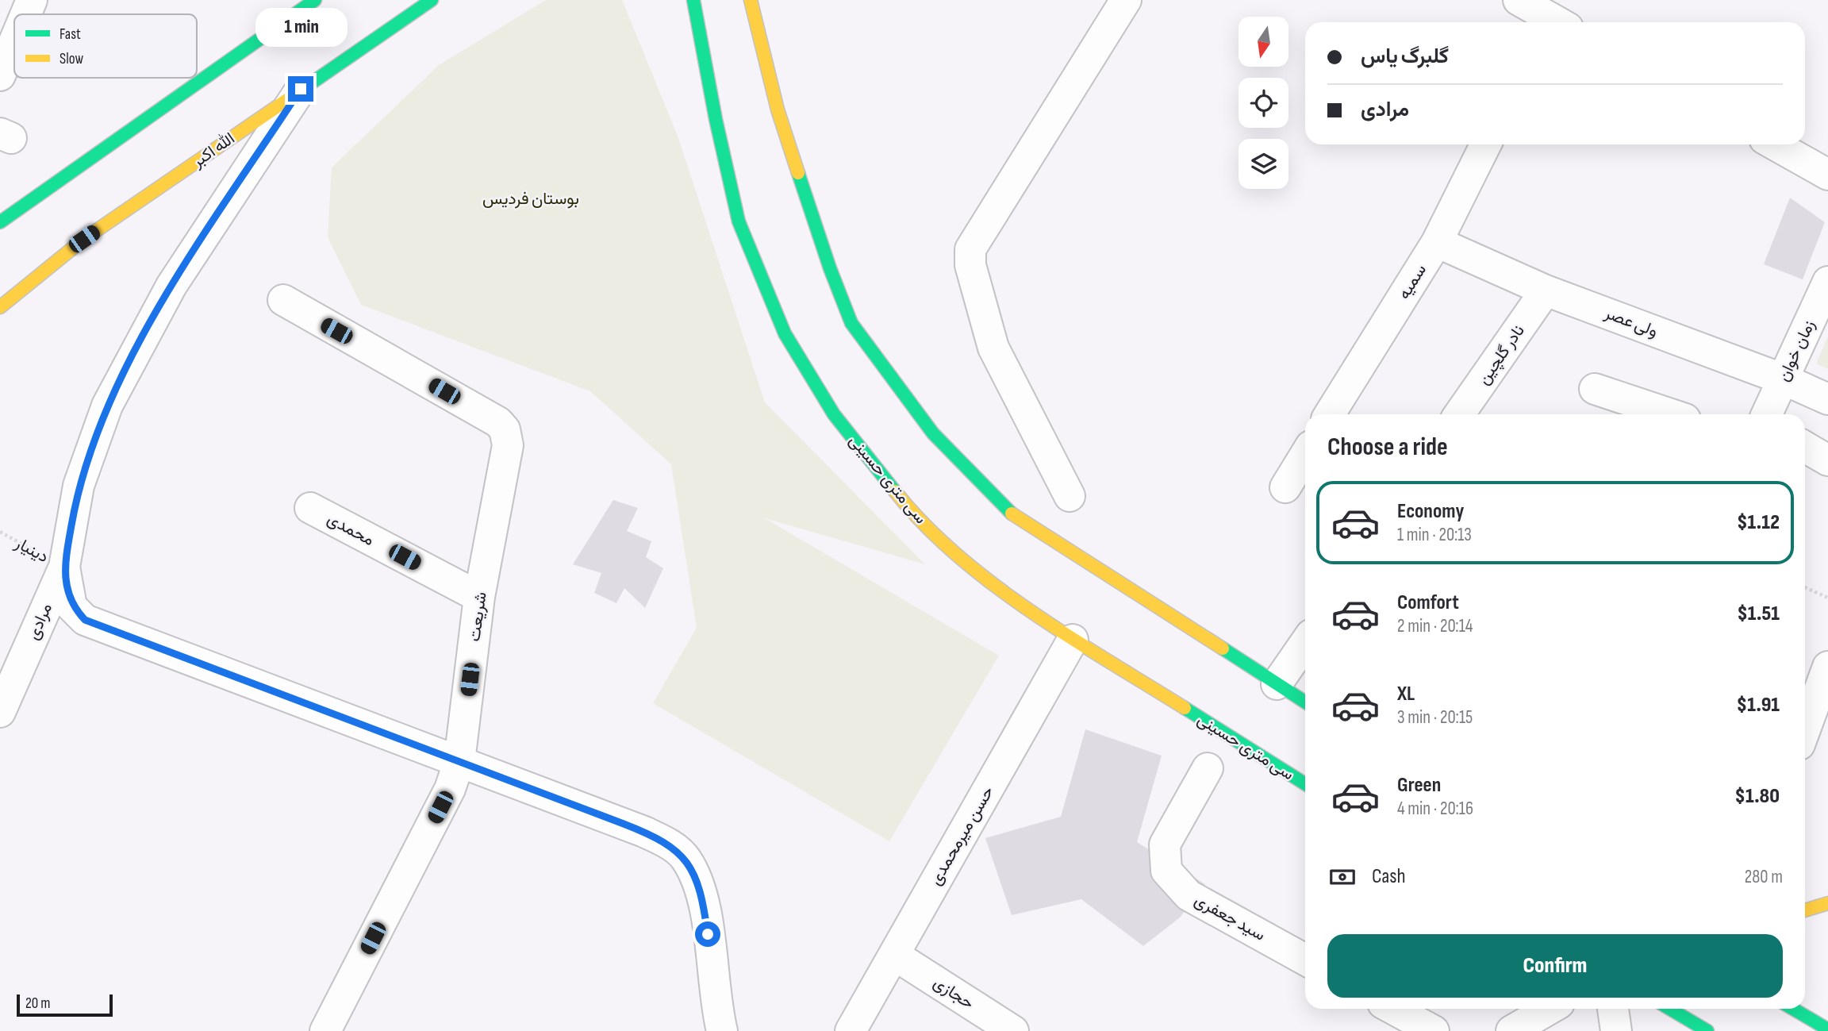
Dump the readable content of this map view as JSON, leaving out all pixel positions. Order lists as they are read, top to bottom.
{
  "streets": {
    "main road": ["الله اکبر", "سی متری حسینی"],
    "street": [
      "سمیه",
      "ولی عصر",
      "زمان خوان",
      "نادر گلچین",
      "محمدی",
      "شریعت",
      "مرادی",
      "حسن میرمحمدی",
      "سید جعفری",
      "حجازی"
    ],
    "path": ["دینیار"]
  },
  "crossings": [
    ["الله اکبر", "مرادی"],
    ["سمیه", "ولی عصر"],
    ["ولی عصر", "زمان خوان"],
    ["ولی عصر", "نادر گلچین"],
    ["سی متری حسینی", "حسن میرمحمدی"],
    ["محمدی", "شریعت"],
    ["دینیار", "مرادی"],
    ["حسن میرمحمدی", "حجازی"]
  ],
  "parks": ["بوستان فردیس"],
  "legend": ["Fast", "Slow"],
  "scale_bar": "20 m",
  "north": "bottom",
  "page": {
    "bubble": "1 min",
    "banner": ["گلبرگ یاس", "مرادی"],
    "heading": "Choose a ride",
    "list": [
      {
        "name": "Economy",
        "note": "1 min · 20:13",
        "value": "$1.12"
      },
      {
        "name": "Comfort",
        "note": "2 min · 20:14",
        "value": "$1.51"
      },
      {
        "name": "XL",
        "note": "3 min · 20:15",
        "value": "$1.91"
      },
      {
        "name": "Green",
        "note": "4 min · 20:16",
        "value": "$1.80"
      }
    ],
    "pay": ["Cash", "280 m"],
    "buttons": "Confirm",
    "scale": "20 m"
  }
}
